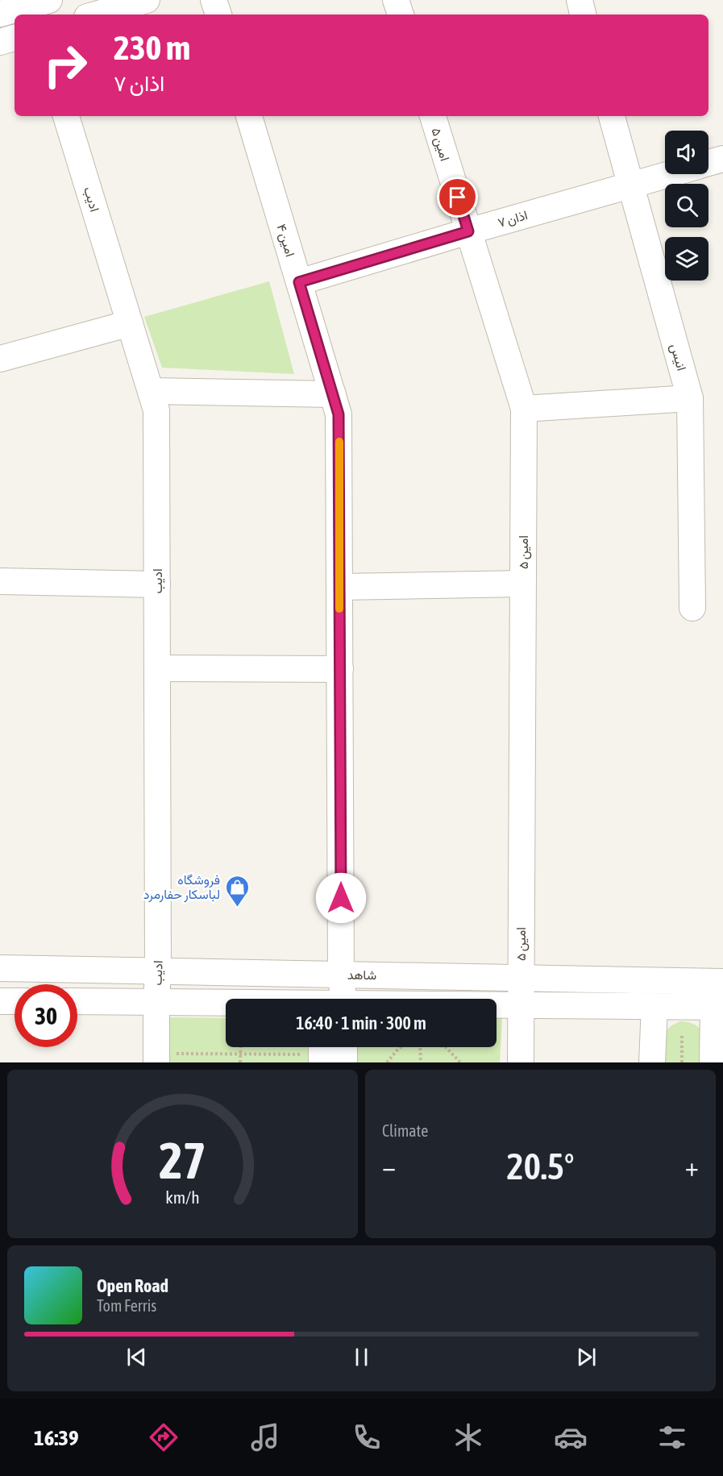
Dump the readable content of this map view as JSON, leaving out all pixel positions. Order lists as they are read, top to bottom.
{
  "streets": {
    "street": [
      "امین ۵",
      "ادیب",
      "اذان ۷",
      "امین ۴",
      "انیس",
      "شاهد"
    ]
  },
  "crossings": [
    ["امین ۵", "اذان ۷"],
    ["امین ۵", "شاهد"],
    ["ادیب", "شاهد"],
    ["اذان ۷", "امین ۴"],
    ["اذان ۷", "انیس"],
    ["امین ۴", "شاهد"]
  ],
  "places": {
    "shop": ["فروشگاه لباسکار حفارمرد"]
  },
  "page": {
    "turn": ["230 m", "اذان ۷"],
    "limit": "30",
    "trip": "16:40 · 1 min · 300 m",
    "tile": "Climate",
    "heat": ["−", "20.5°", "+"],
    "song": ["Open Road", "Tom Ferris"],
    "tabs": "16:39",
    "gauge": ["27", "km/h"]
  }
}
